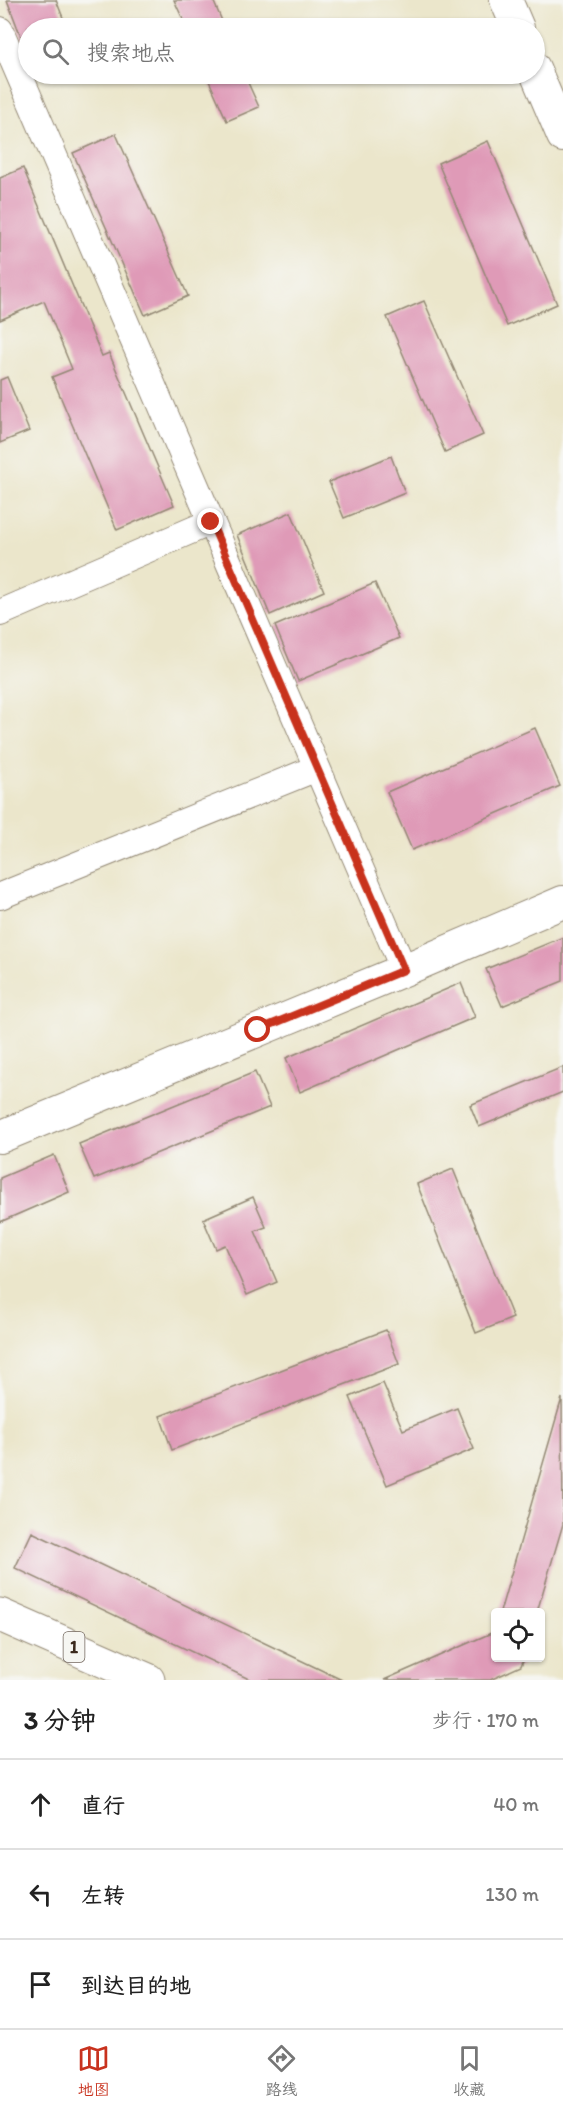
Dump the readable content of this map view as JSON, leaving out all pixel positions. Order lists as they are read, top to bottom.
{
  "streets": {
    "main road": ["1"]
  },
  "page": {
    "search": "搜索地点",
    "heading": ["3 分钟", "步行 · 170 m"],
    "list": [
      ["直行", "40 m"],
      ["左转", "130 m"],
      "到达目的地"
    ],
    "nav": ["地图", "路线", "收藏"]
  }
}
